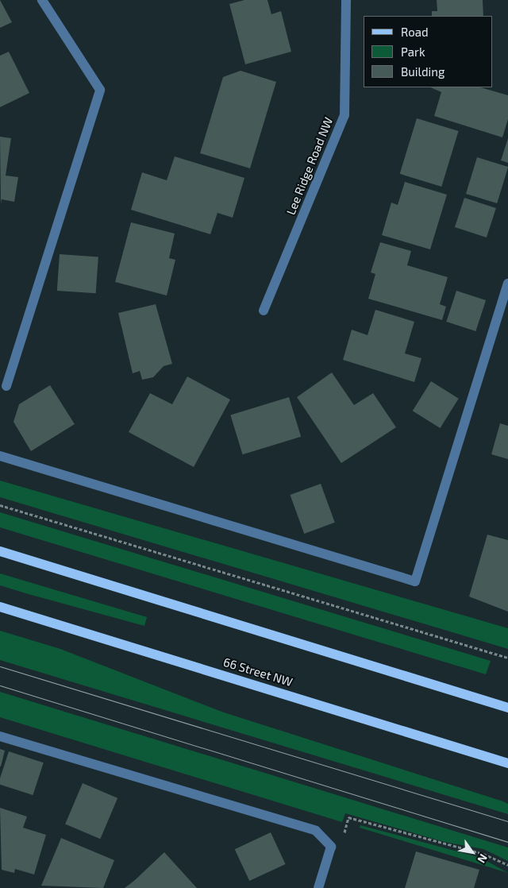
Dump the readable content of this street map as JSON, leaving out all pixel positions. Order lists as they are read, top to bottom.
{
  "streets": {
    "main road": ["66 Street NW"],
    "street": ["Lee Ridge Road NW"]
  },
  "legend": ["Road", "Park", "Building"],
  "north": "bottom right"
}
